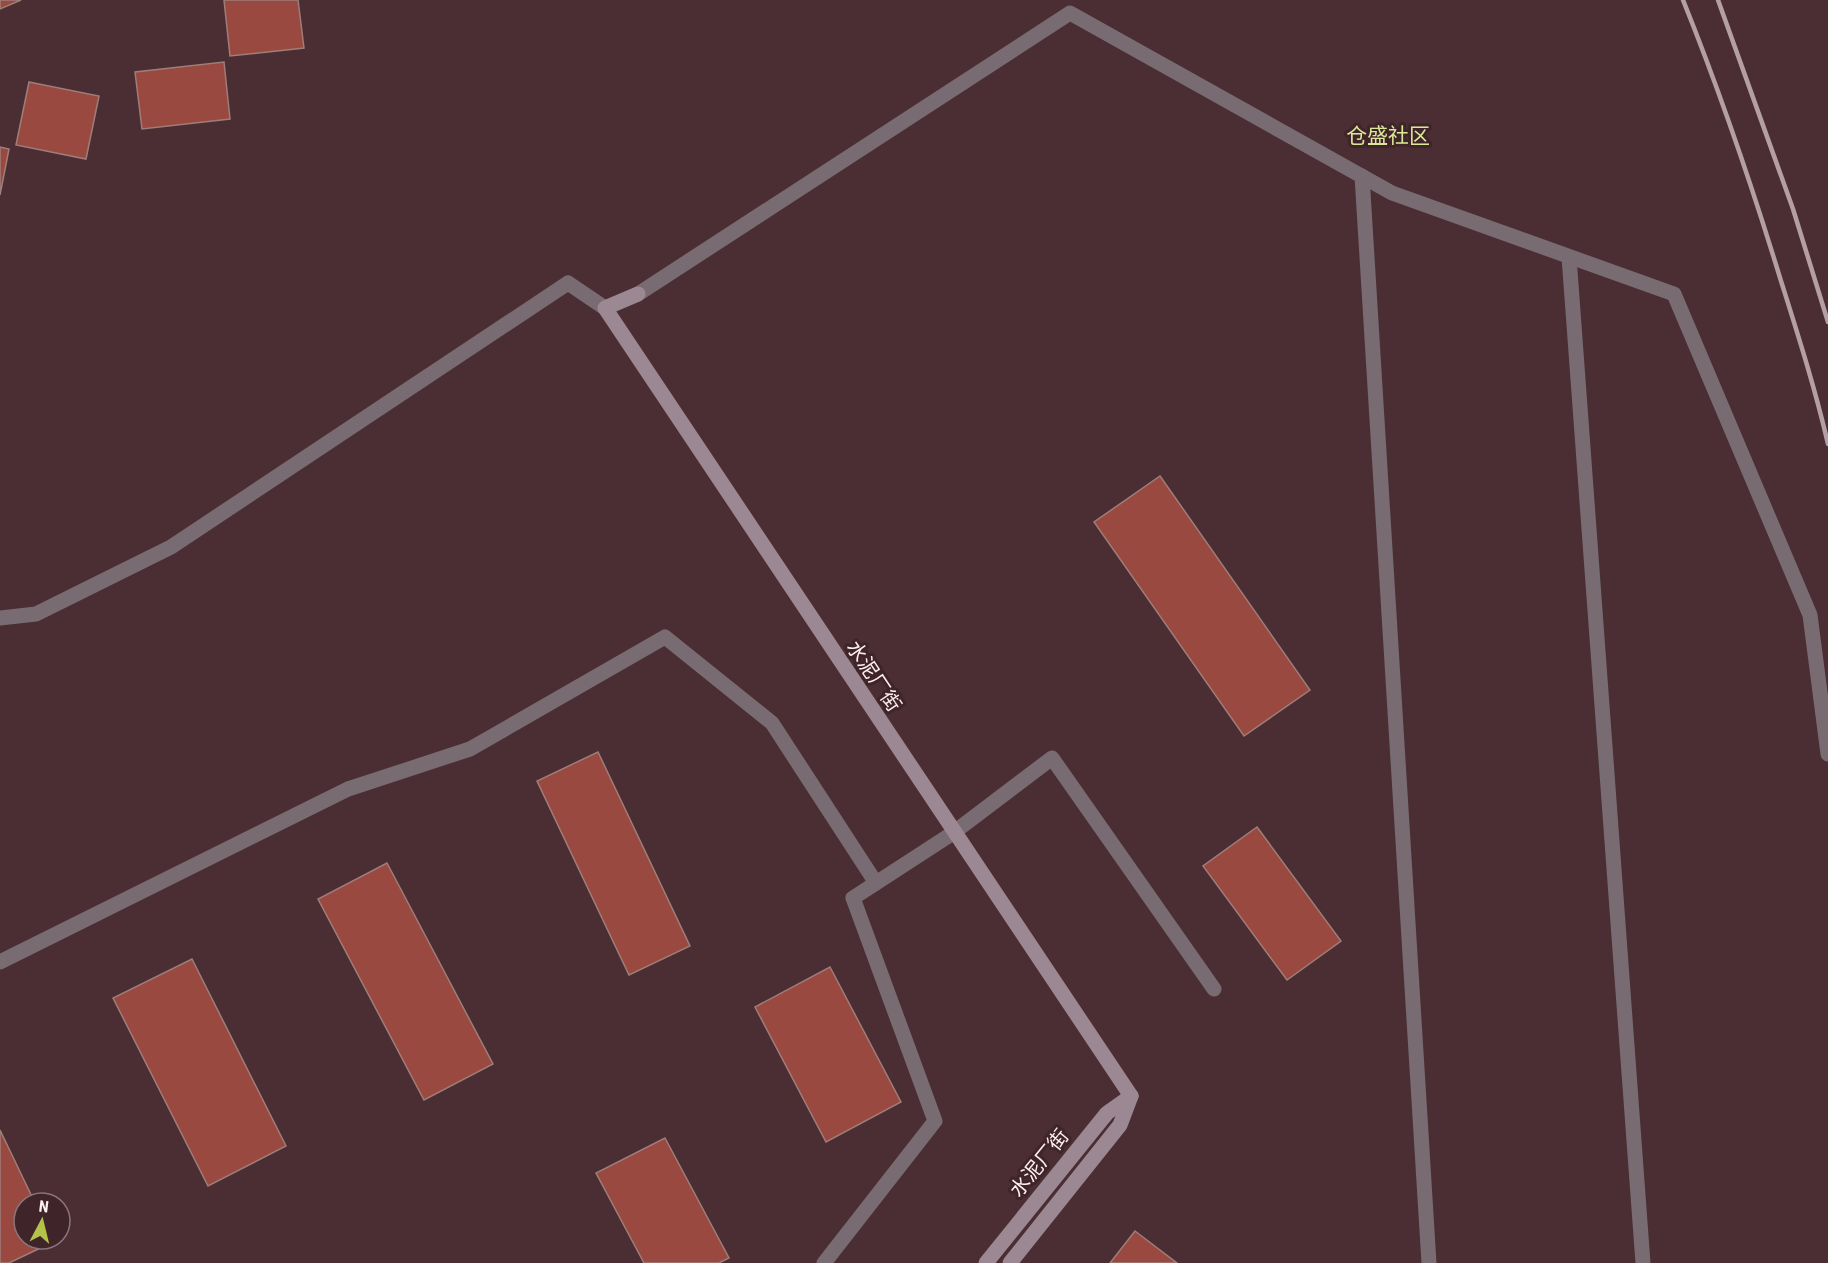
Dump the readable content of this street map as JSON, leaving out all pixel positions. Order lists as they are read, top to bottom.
{
  "streets": {
    "street": ["水泥厂街"]
  },
  "districts": ["仓盛社区"],
  "north": "top"
}
